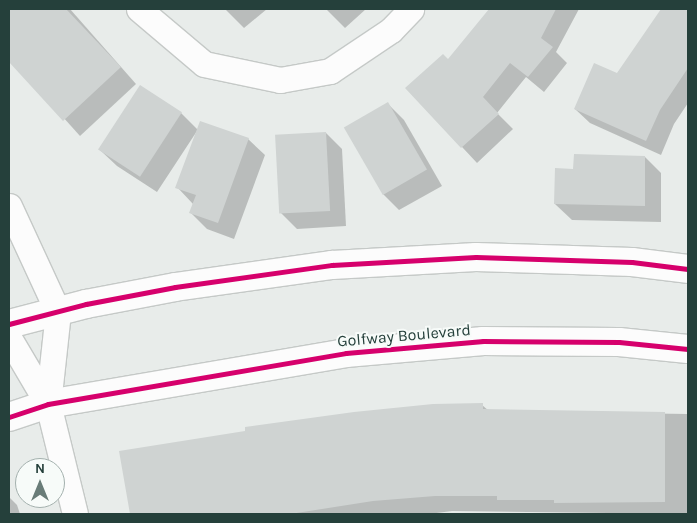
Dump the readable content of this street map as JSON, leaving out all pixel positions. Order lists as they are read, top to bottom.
{
  "streets": {
    "street": ["Golfway Boulevard"]
  },
  "north": "top"
}
